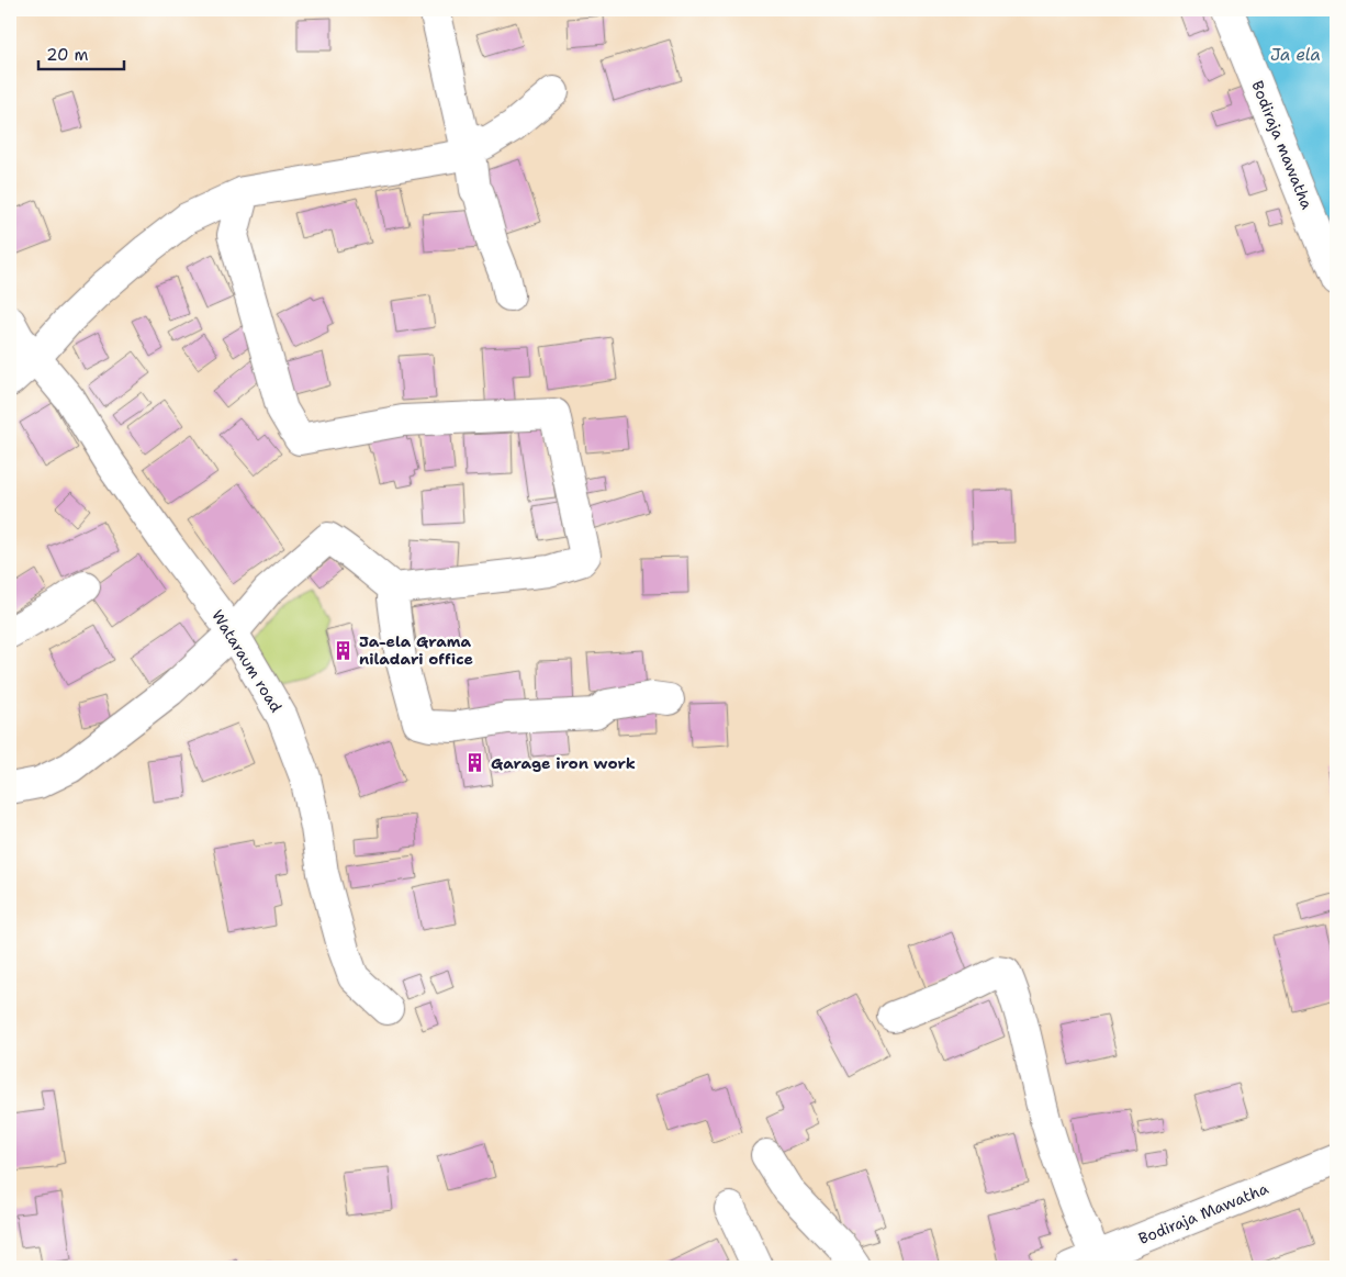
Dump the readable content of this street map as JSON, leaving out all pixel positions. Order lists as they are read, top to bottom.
{
  "streets": {
    "street": ["Bodiraja mawatha", "Wataraum road", "Bodiraja Mawatha"]
  },
  "water": ["Ja ela"],
  "places": {
    "building": ["Ja-ela Grama niladari office", "Garage iron work"]
  },
  "scale_bar": "20 m"
}
